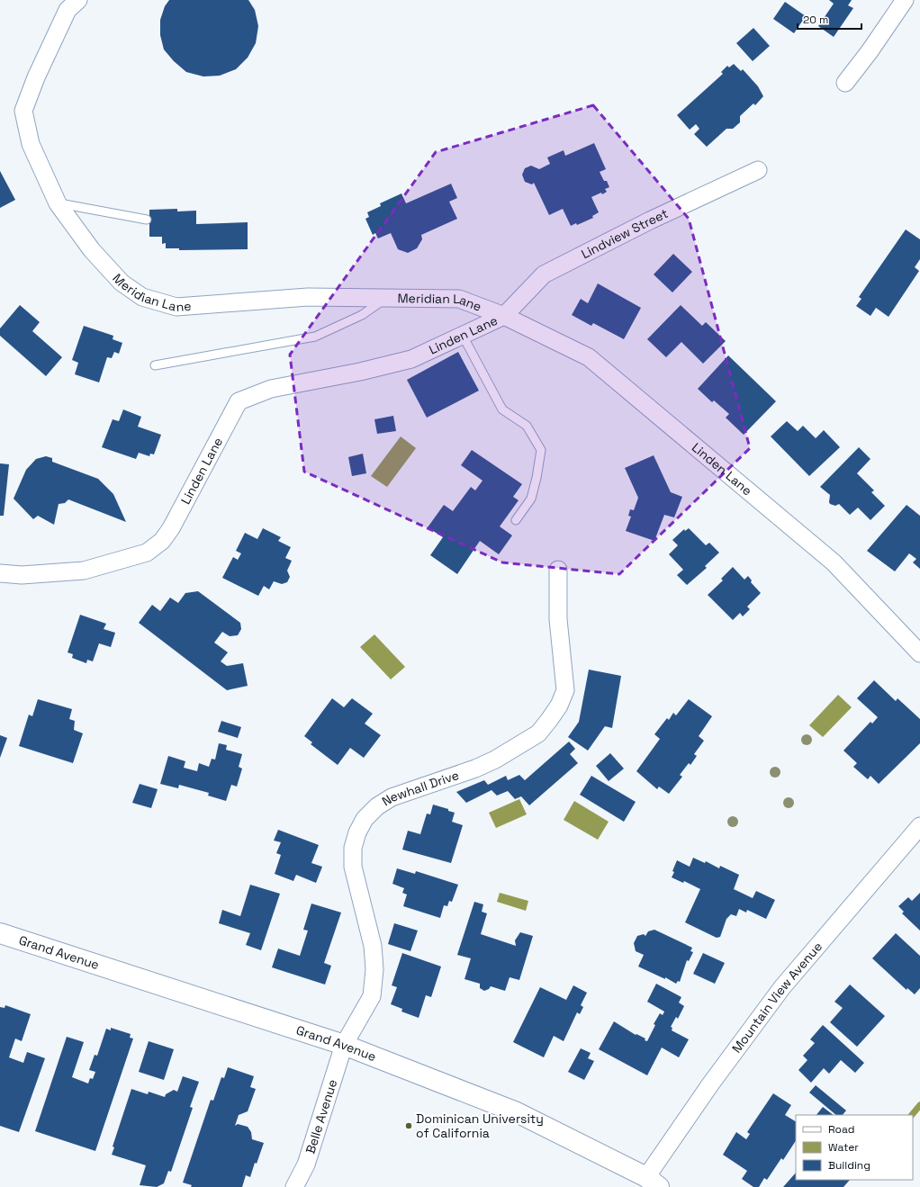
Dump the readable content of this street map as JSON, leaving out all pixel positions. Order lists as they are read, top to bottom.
{
  "streets": {
    "street": [
      "Lindview Street",
      "Meridian Lane",
      "Linden Lane",
      "Newhall Drive",
      "Grand Avenue",
      "Mountain View Avenue",
      "Belle Avenue"
    ]
  },
  "crossings": [
    ["Lindview Street", "Meridian Lane"],
    ["Lindview Street", "Linden Lane"],
    ["Meridian Lane", "Linden Lane"],
    ["Newhall Drive", "Grand Avenue"],
    ["Newhall Drive", "Belle Avenue"],
    ["Grand Avenue", "Mountain View Avenue"],
    ["Grand Avenue", "Belle Avenue"]
  ],
  "places": ["Dominican University of California"],
  "legend": ["Road", "Water", "Building"],
  "scale_bar": "20 m"
}
